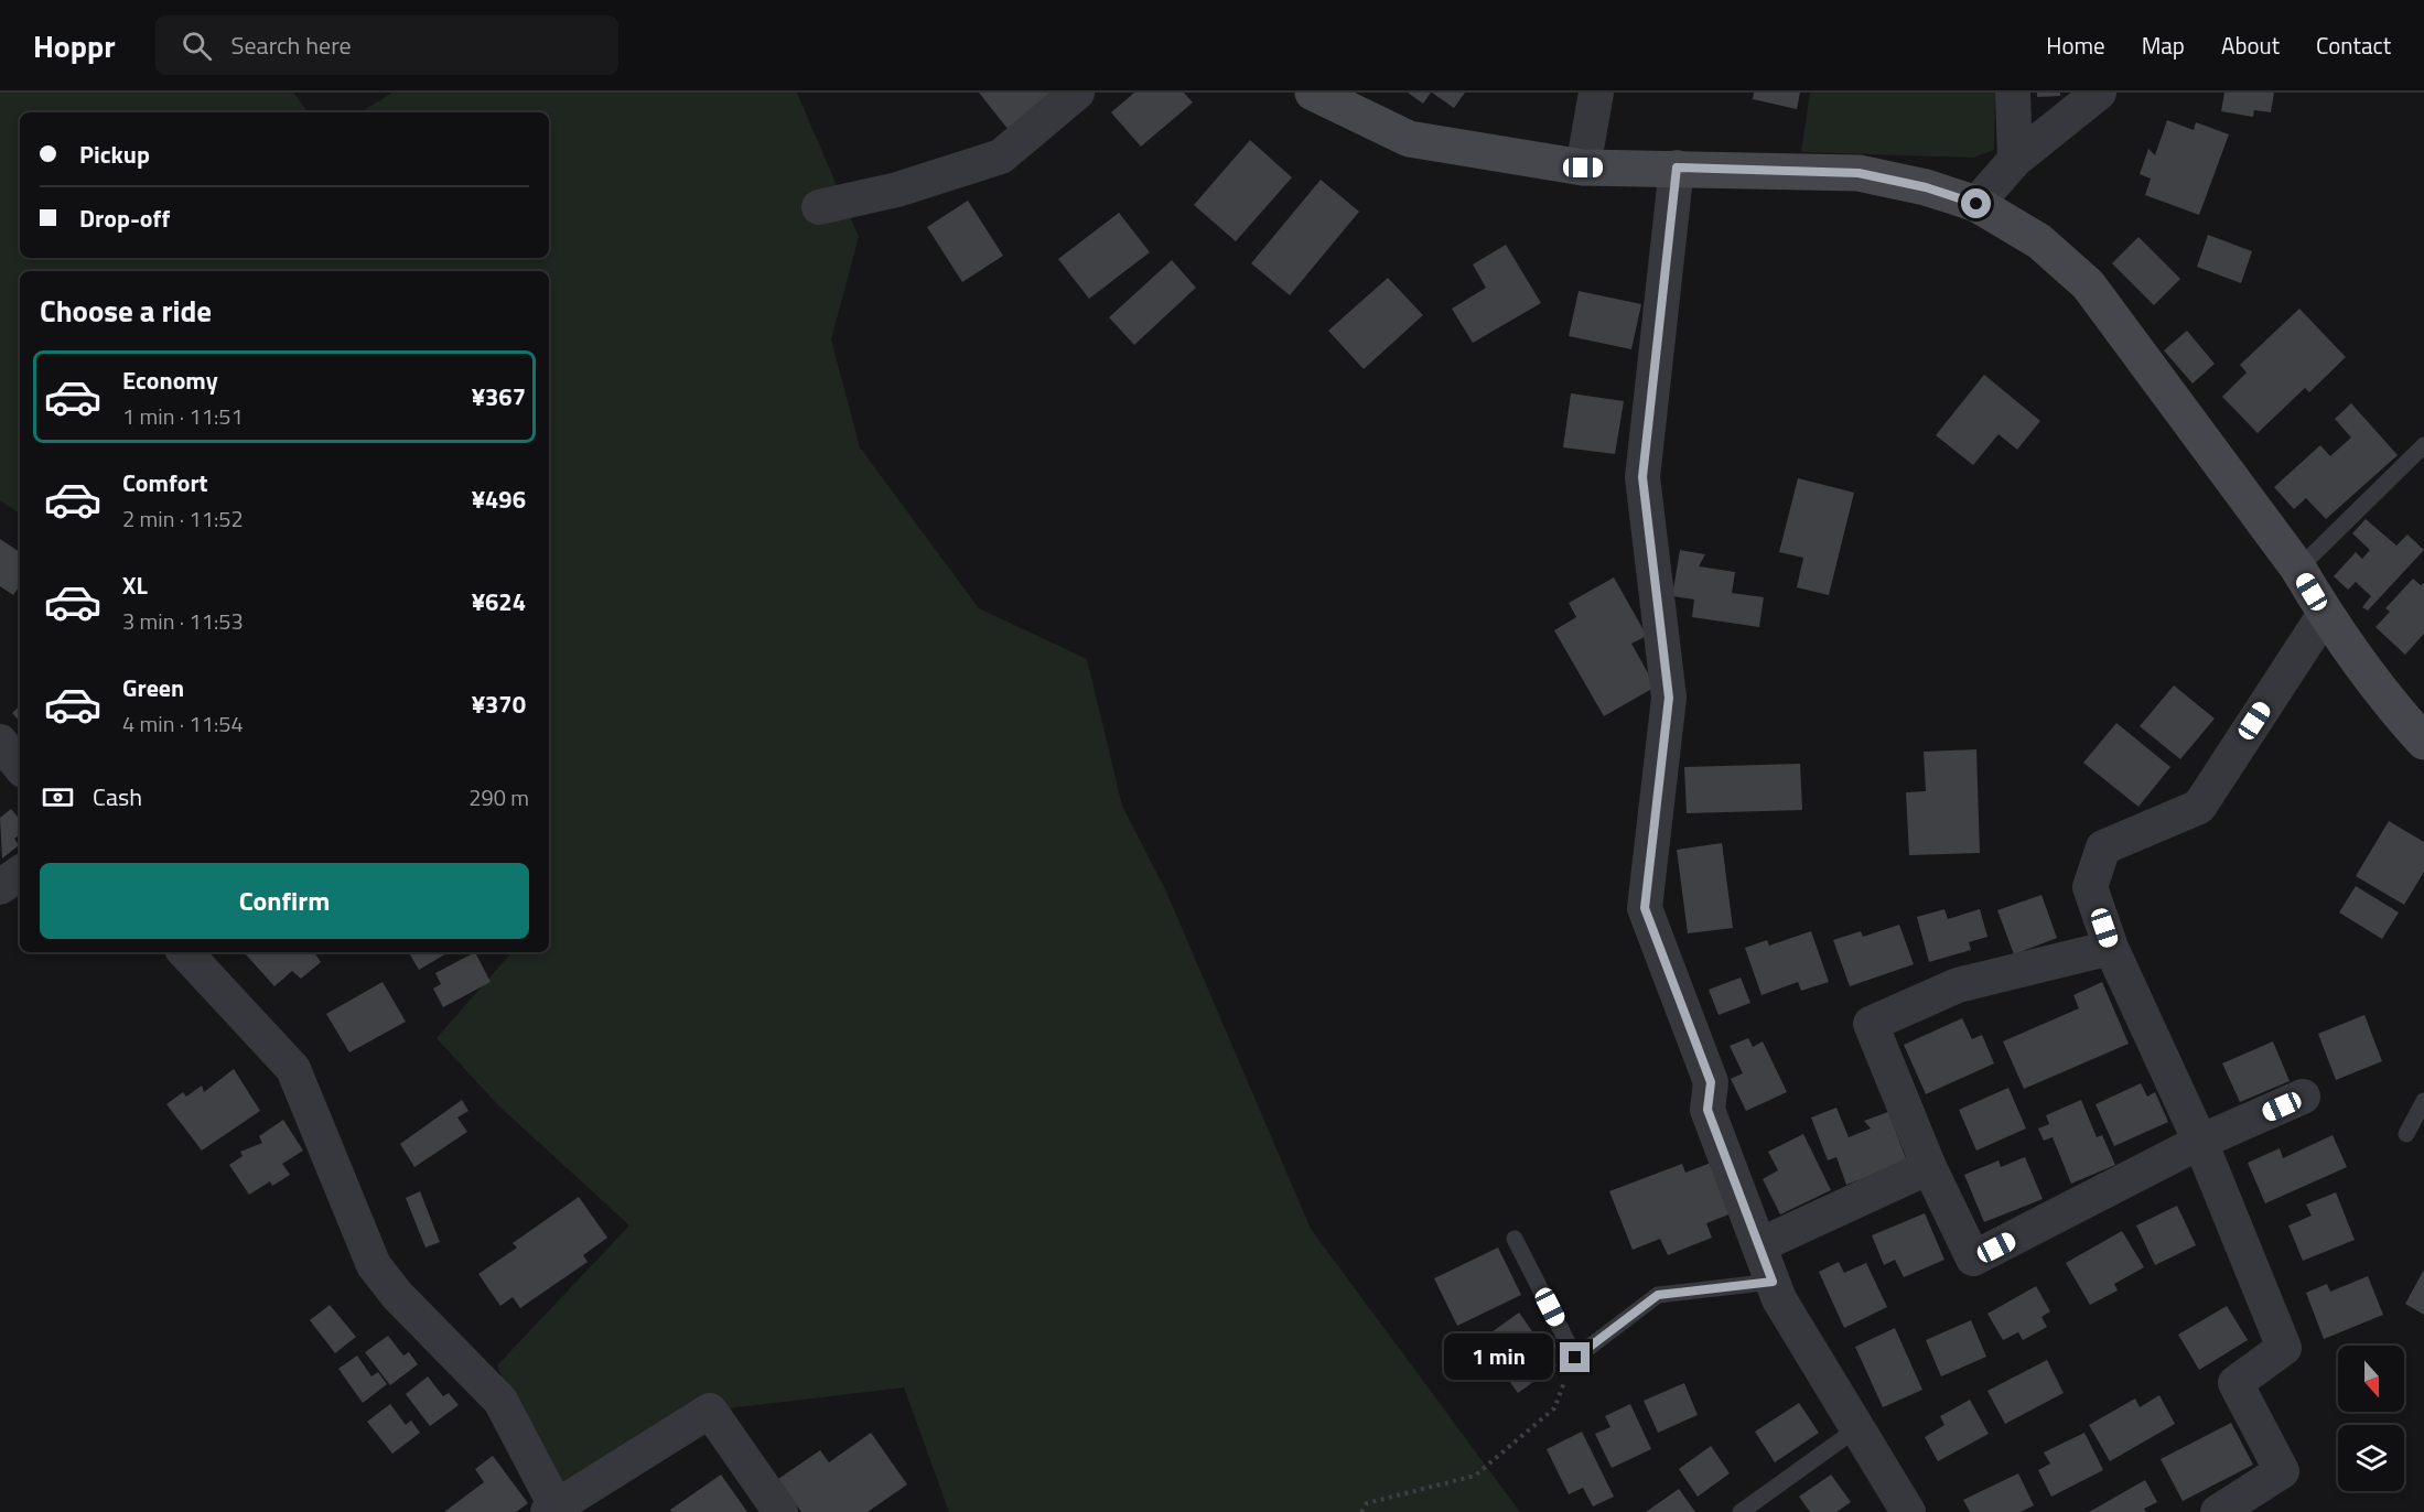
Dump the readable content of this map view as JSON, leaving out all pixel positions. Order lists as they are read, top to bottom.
{
  "north": "bottom",
  "page": {
    "header": "Hoppr",
    "search": "Search here",
    "nav": [
      "Home",
      "Map",
      "About",
      "Contact"
    ],
    "banner": ["Pickup", "Drop-off"],
    "heading": "Choose a ride",
    "list": [
      {
        "name": "Economy",
        "note": "1 min · 11:51",
        "value": "¥367"
      },
      {
        "name": "Comfort",
        "note": "2 min · 11:52",
        "value": "¥496"
      },
      {
        "name": "XL",
        "note": "3 min · 11:53",
        "value": "¥624"
      },
      {
        "name": "Green",
        "note": "4 min · 11:54",
        "value": "¥370"
      }
    ],
    "pay": ["Cash", "290 m"],
    "buttons": "Confirm",
    "bubble": "1 min"
  }
}
